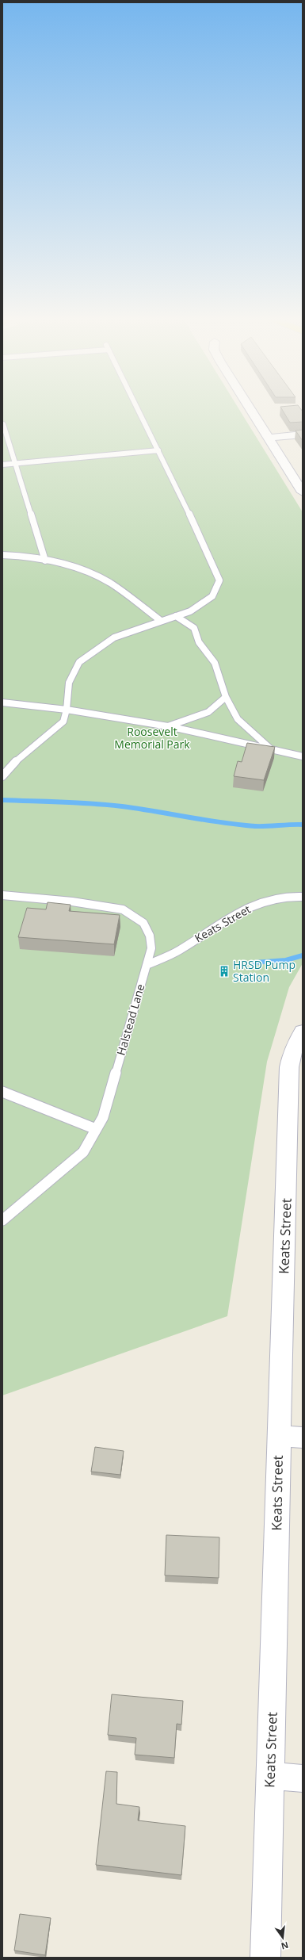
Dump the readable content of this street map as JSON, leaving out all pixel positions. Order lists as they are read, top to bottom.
{
  "streets": {
    "street": ["Keats Street"],
    "lane": ["Halstead Lane"]
  },
  "crossings": [
    ["Keats Street", "Halstead Lane"]
  ],
  "parks": ["Roosevelt Memorial Park"],
  "places": {
    "building": ["HRSD Pump Station"]
  },
  "north": "bottom"
}
